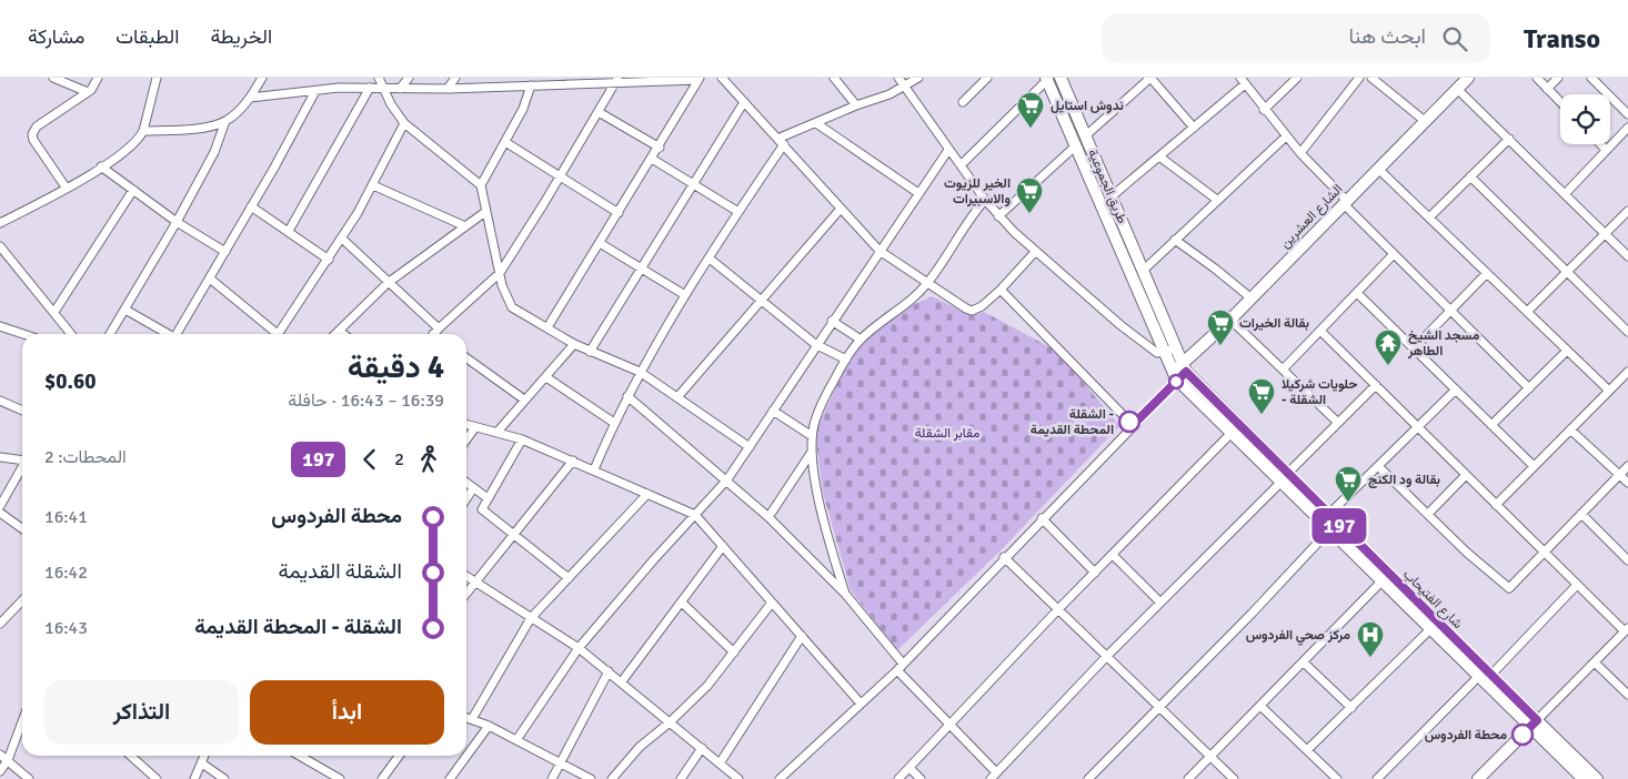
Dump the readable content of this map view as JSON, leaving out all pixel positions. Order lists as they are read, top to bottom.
{
  "streets": {
    "main road": ["طريق الجموعية", "الشارع العشرين", "شارع الفتيحاب"]
  },
  "crossings": [
    ["الشارع العشرين", "شارع الفتيحاب"]
  ],
  "parks": ["مقابر الشقلة"],
  "places": {
    "supermarket": [
      "ندوش استايل",
      "الخير للزيوت والاسبيرات",
      "بقالة الخيرات",
      "حلويات شركيلا - الشقلة",
      "بقالة ود الكنج"
    ],
    "temple": ["مسجد الشيخ الطاهر"],
    "other": ["الشقلة - المحطة القديمة", "محطة الفردوس"],
    "hospital": ["مركز صحي الفردوس"]
  },
  "lines": ["bus line 197"],
  "page": {
    "header": "Transo",
    "search": "ابحث هنا",
    "nav": ["الخريطة", "الطبقات", "مشاركة"],
    "on_map": "197",
    "heading": ["4 دقيقة", "16:39 – 16:43 · حافلة", "$0.60"],
    "legs": ["2", "197", "المحطات: 2"],
    "list": [
      {
        "name": "محطة الفردوس",
        "value": "16:41"
      },
      {
        "name": "الشقلة القديمة",
        "value": "16:42"
      },
      {
        "name": "الشقلة - المحطة القديمة",
        "value": "16:43"
      }
    ],
    "buttons": ["ابدأ", "التذاكر"]
  }
}
